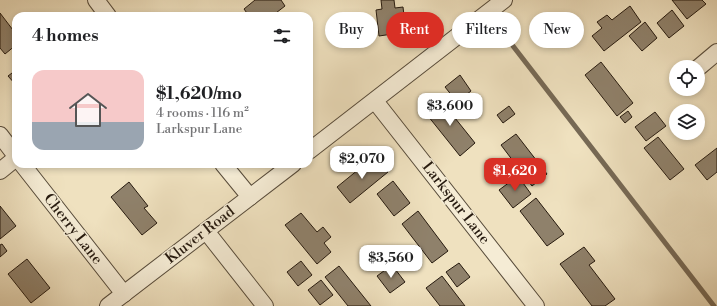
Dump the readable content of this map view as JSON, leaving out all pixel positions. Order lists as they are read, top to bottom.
{
  "streets": {
    "street": ["Larkspur Lane", "Cherry Lane", "Kluver Road"]
  },
  "crossings": [
    ["Cherry Lane", "Kluver Road"]
  ],
  "page": {
    "chip": [
      "Buy",
      "Rent",
      "Filters",
      "New"
    ],
    "heading": "4 homes",
    "list": [
      {
        "name": "$1,620/mo",
        "note": "4 rooms · 116 m² · Larkspur Lane"
      }
    ],
    "price": [
      "$3,600",
      "$2,070",
      "$1,620",
      "$3,560"
    ]
  }
}
